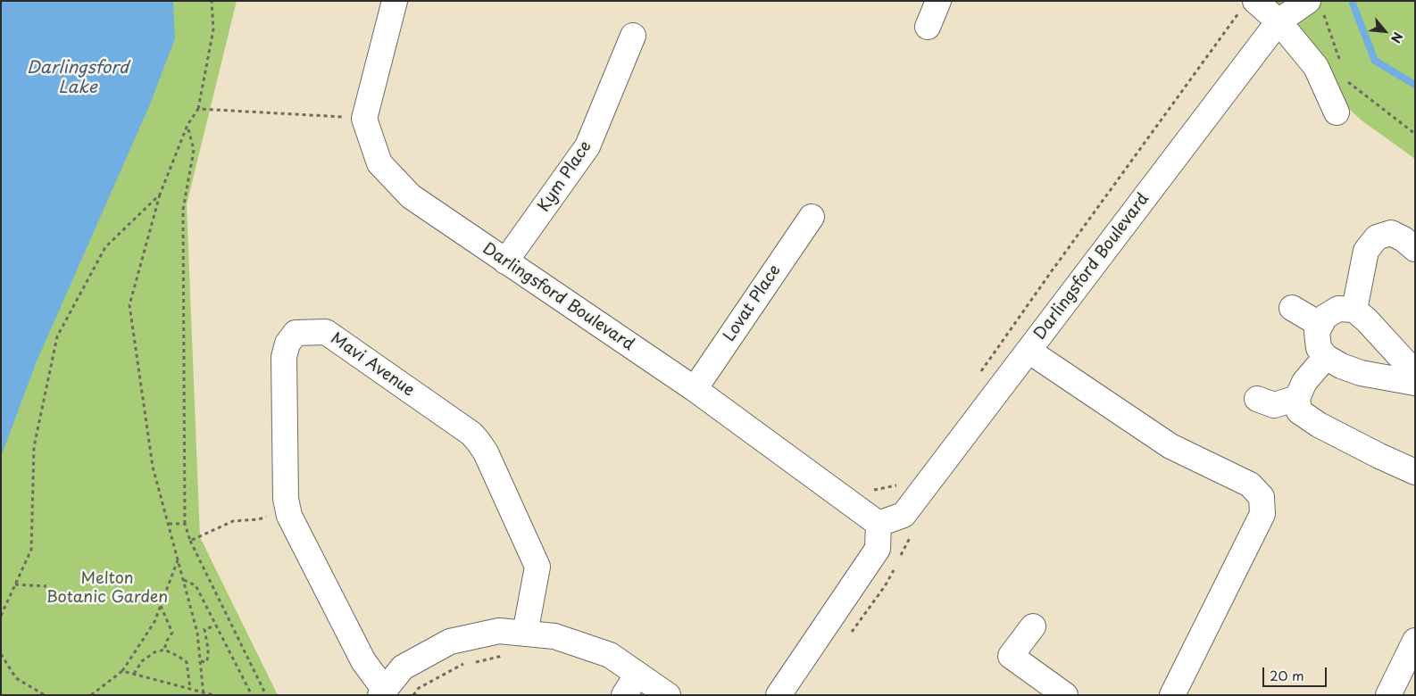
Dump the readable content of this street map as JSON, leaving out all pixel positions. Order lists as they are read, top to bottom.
{
  "streets": {
    "street": [
      "Kym Place",
      "Darlingsford Boulevard",
      "Lovat Place",
      "Mavi Avenue"
    ]
  },
  "crossings": [
    ["Kym Place", "Darlingsford Boulevard"],
    ["Darlingsford Boulevard", "Lovat Place"]
  ],
  "water": ["Darlingsford Lake"],
  "parks": ["Melton Botanic Garden"],
  "scale_bar": "20 m",
  "north": "bottom right"
}
